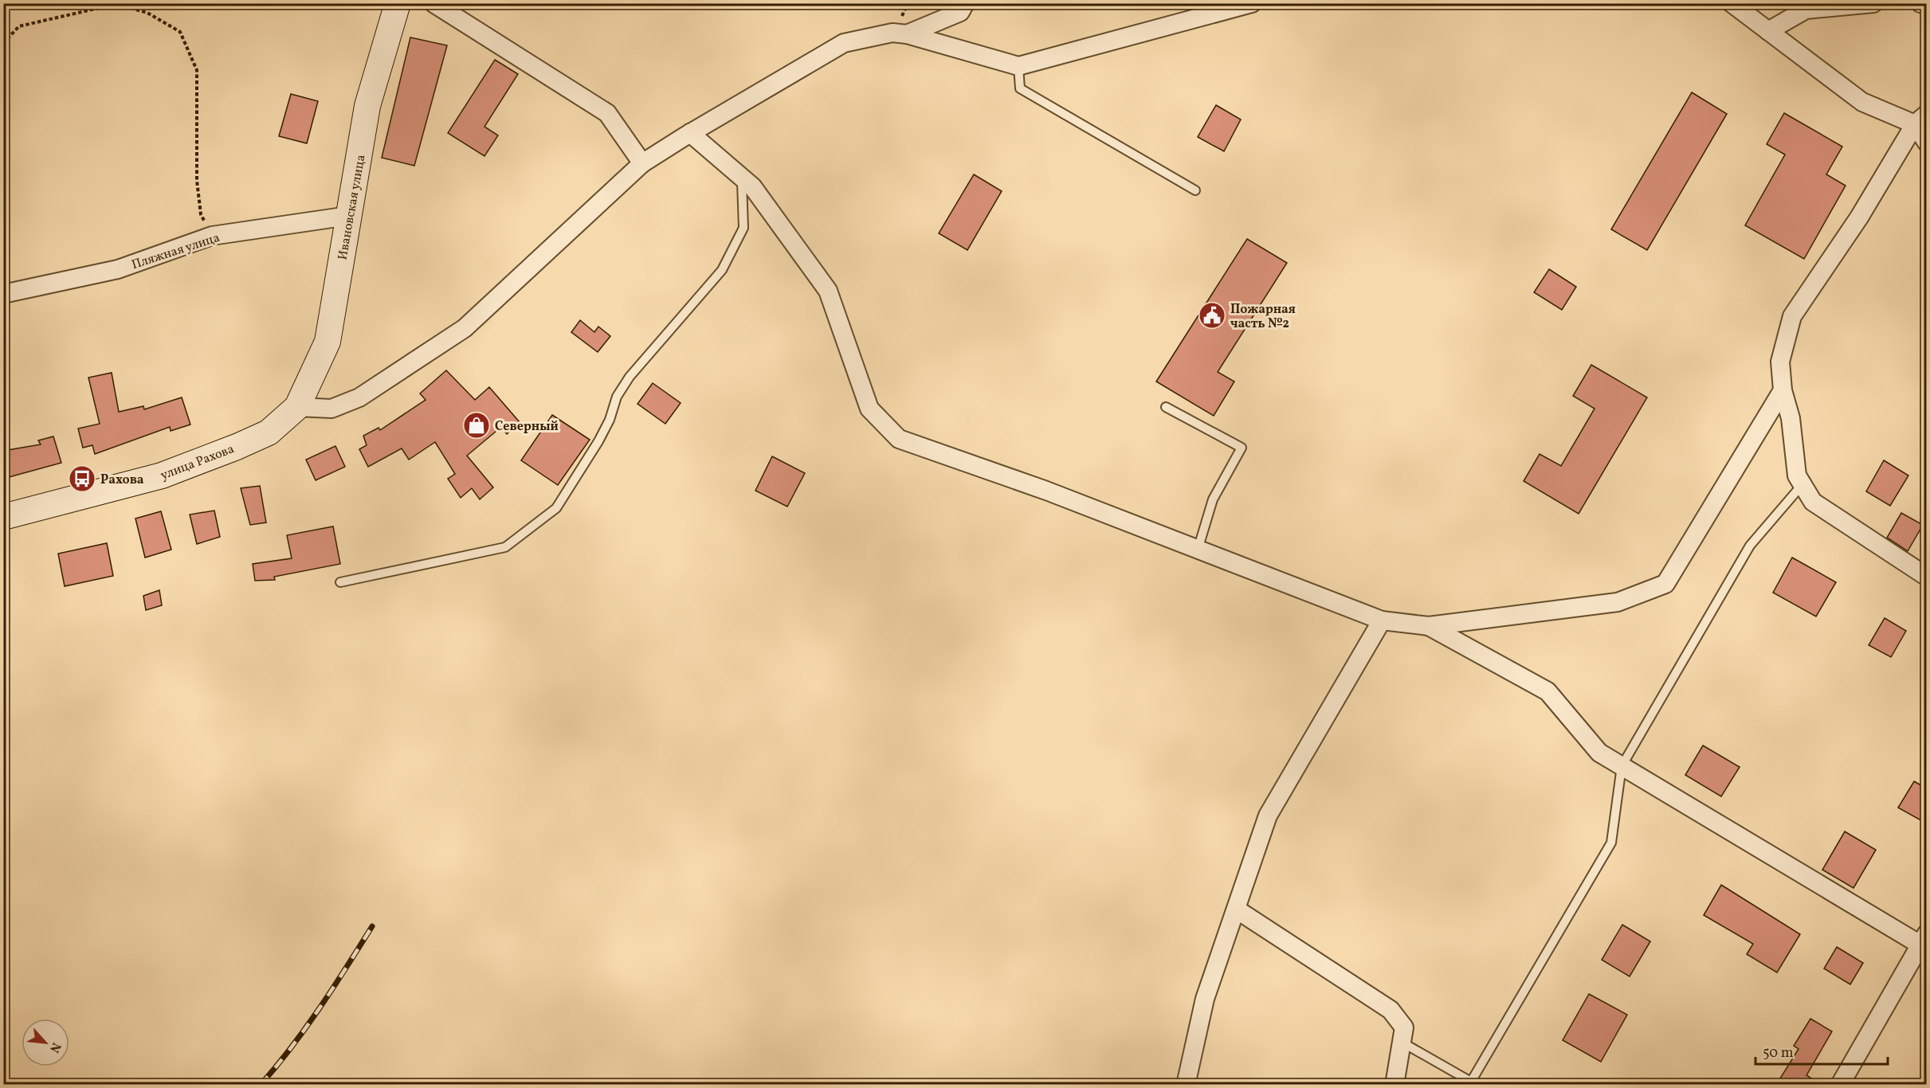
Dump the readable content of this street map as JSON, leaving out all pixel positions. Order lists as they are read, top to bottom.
{
  "streets": {
    "main road": ["Ивановская улица", "улица Рахова"],
    "street": ["Пляжная улица"]
  },
  "crossings": [
    ["Ивановская улица", "Пляжная улица"],
    ["Ивановская улица", "улица Рахова"]
  ],
  "places": {
    "public building": ["Пожарная часть №2"],
    "shop": ["Северный"],
    "bus stop": ["Рахова"]
  },
  "scale_bar": "50 m",
  "north": "bottom right"
}
